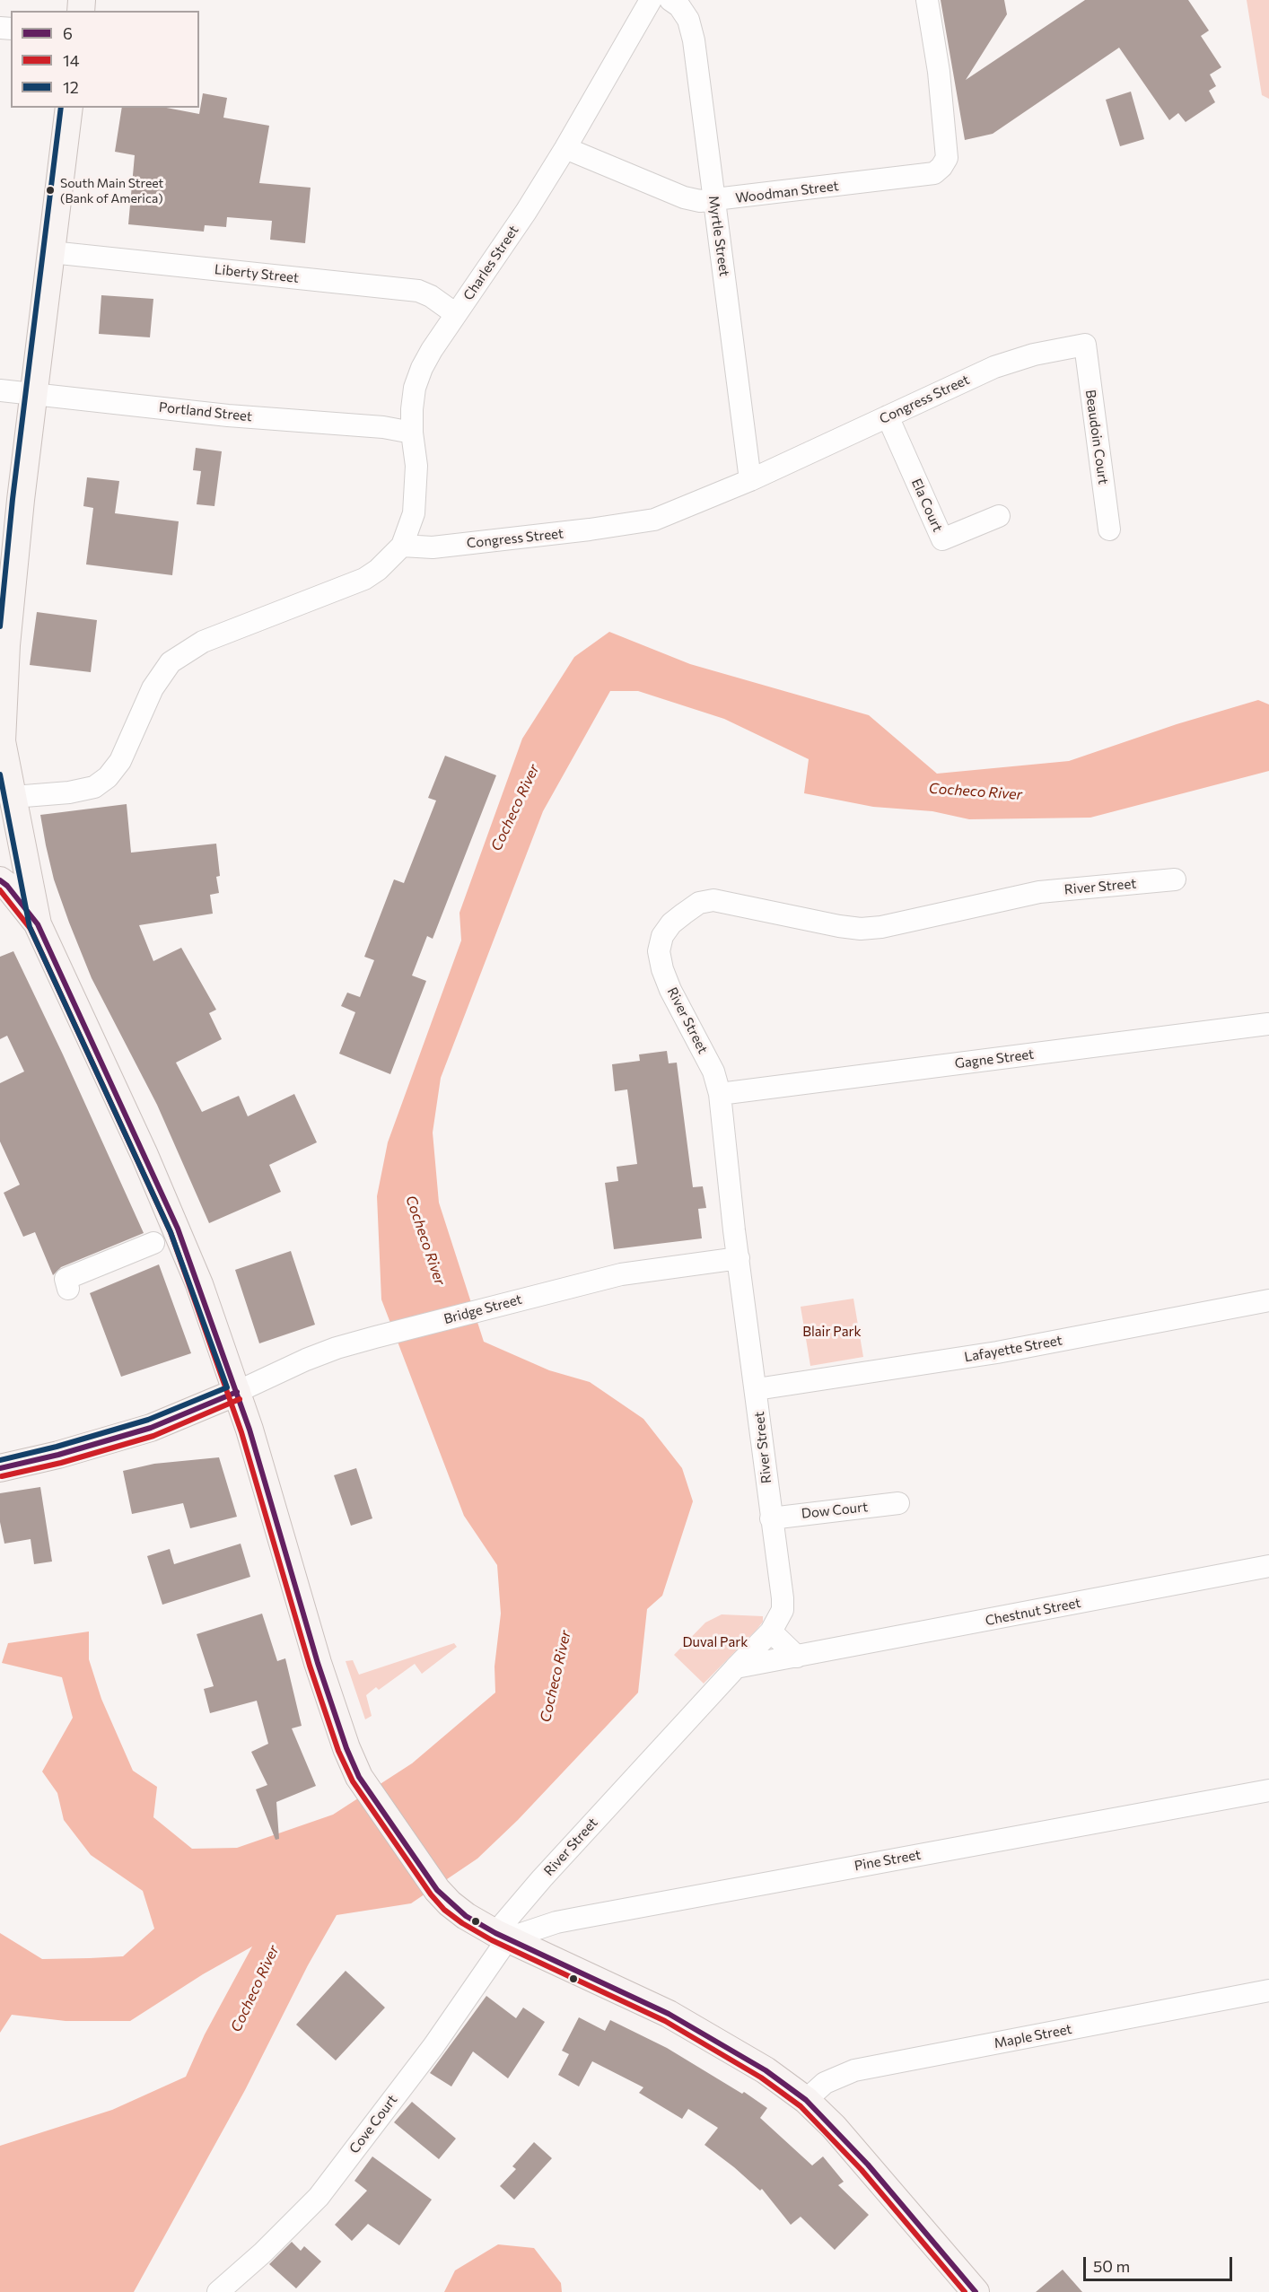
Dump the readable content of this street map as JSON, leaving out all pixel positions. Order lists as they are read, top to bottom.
{
  "streets": {
    "street": [
      "Woodman Street",
      "Myrtle Street",
      "Charles Street",
      "Liberty Street",
      "Congress Street",
      "Portland Street",
      "Beaudoin Court",
      "Ela Court",
      "River Street",
      "Gagne Street",
      "Bridge Street",
      "Lafayette Street",
      "Dow Court",
      "Chestnut Street",
      "Pine Street",
      "Maple Street",
      "Cove Court"
    ]
  },
  "crossings": [
    ["Woodman Street", "Myrtle Street"],
    ["Woodman Street", "Charles Street"],
    ["Myrtle Street", "Congress Street"],
    ["Charles Street", "Liberty Street"],
    ["Charles Street", "Congress Street"],
    ["Charles Street", "Portland Street"],
    ["Congress Street", "Beaudoin Court"],
    ["Congress Street", "Ela Court"],
    ["River Street", "Gagne Street"],
    ["River Street", "Bridge Street"],
    ["River Street", "Lafayette Street"],
    ["River Street", "Dow Court"],
    ["River Street", "Pine Street"],
    ["River Street", "Cove Court"],
    ["Pine Street", "Cove Court"]
  ],
  "water": ["Cocheco River"],
  "parks": ["Blair Park", "Duval Park"],
  "places": ["South Main Street (Bank of America)"],
  "lines": ["transit line 12", "transit line 6", "transit line 14"],
  "legend": ["6", "14", "12"],
  "scale_bar": "50 m"
}
